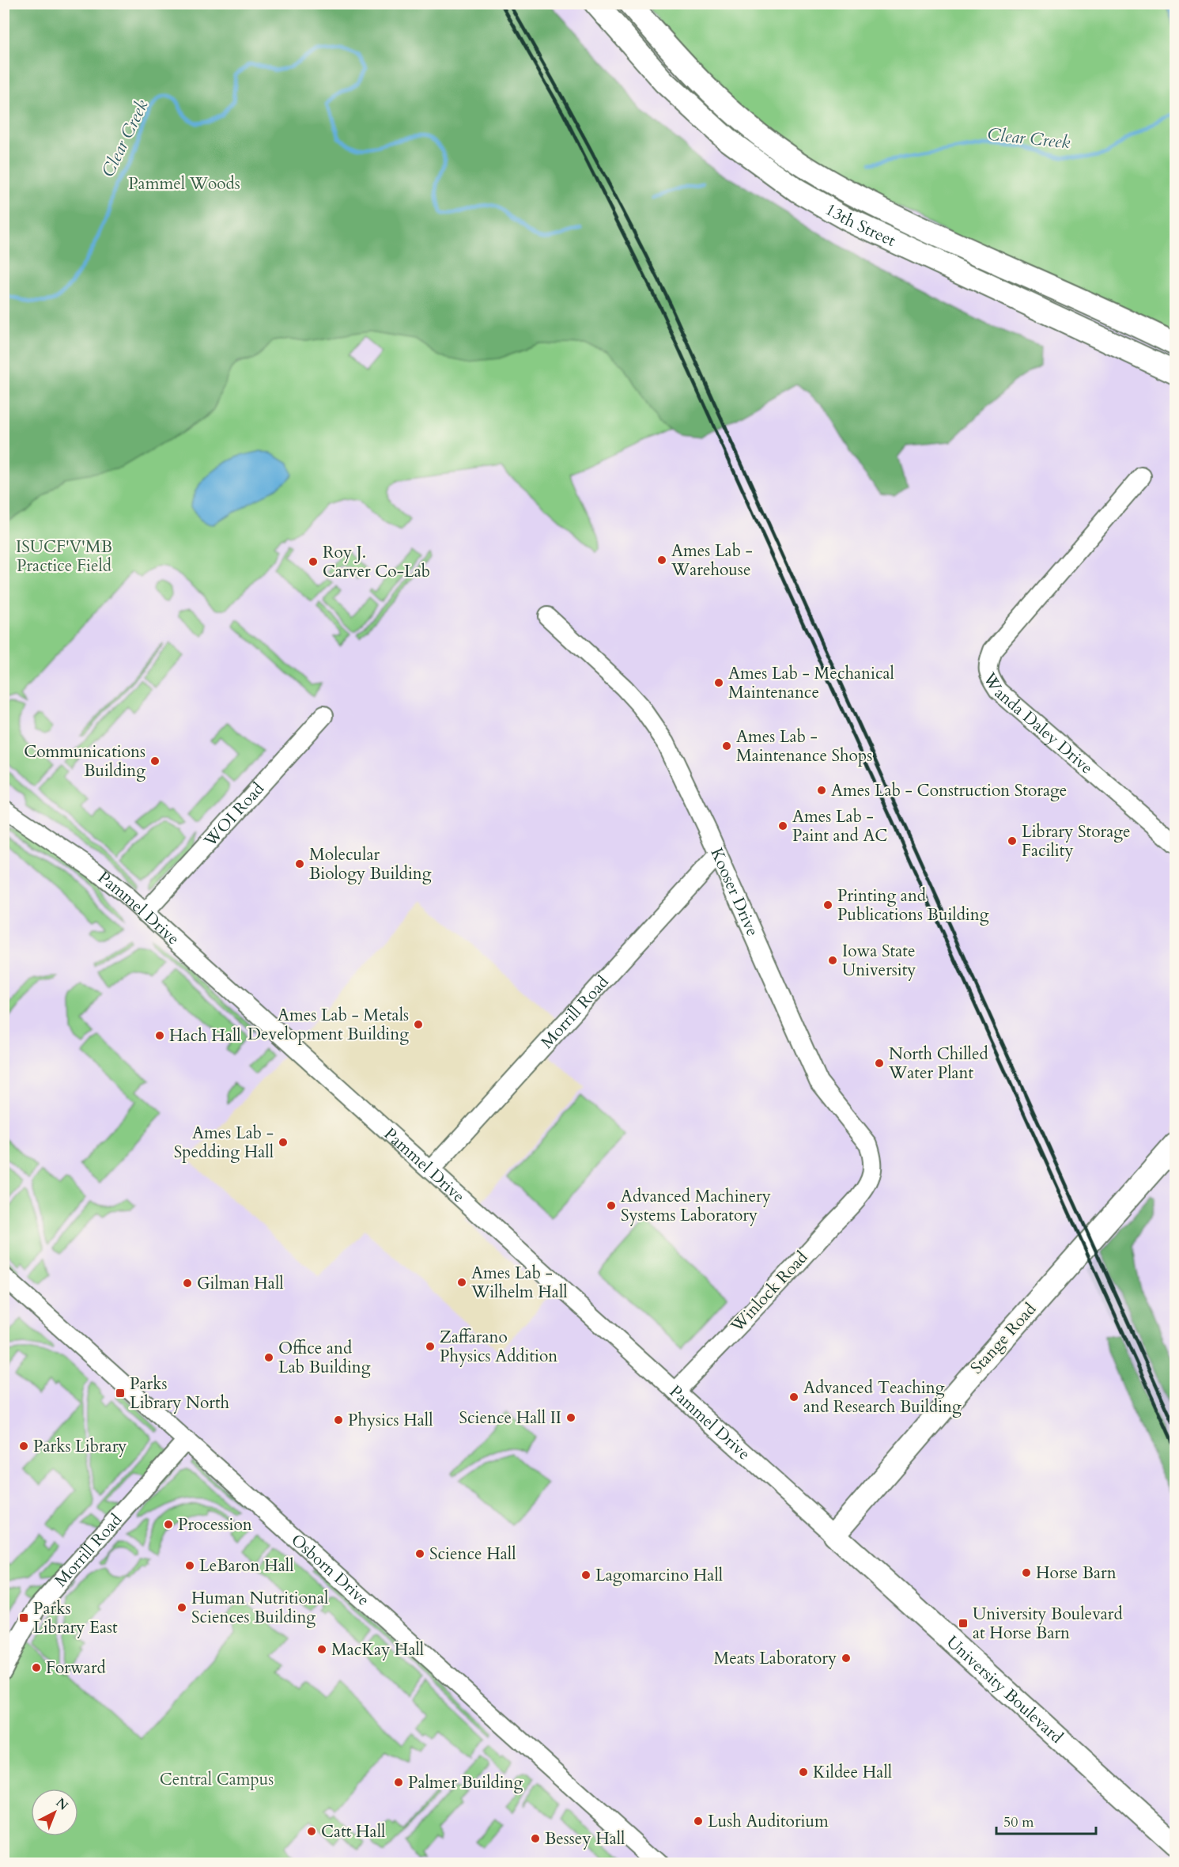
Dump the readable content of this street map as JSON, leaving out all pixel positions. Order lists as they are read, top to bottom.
{
  "streets": {
    "main road": ["13th Street", "Stange Road", "University Boulevard"],
    "street": [
      "Wanda Daley Drive",
      "WOI Road",
      "Kooser Drive",
      "Pammel Drive",
      "Morrill Road",
      "Winlock Road",
      "Osborn Drive"
    ]
  },
  "crossings": [
    ["WOI Road", "Pammel Drive"],
    ["Kooser Drive", "Morrill Road"],
    ["Kooser Drive", "Winlock Road"],
    ["Pammel Drive", "Morrill Road"],
    ["Pammel Drive", "Winlock Road"],
    ["Pammel Drive", "Stange Road"],
    ["Pammel Drive", "University Boulevard"],
    ["Morrill Road", "Osborn Drive"],
    ["Stange Road", "University Boulevard"]
  ],
  "water": ["Clear Creek"],
  "parks": ["Pammel Woods", "ISUCF'V'MB Practice Field", "Central Campus"],
  "places": {
    "other": [
      "Ames Lab - Warehouse",
      "Roy J. Carver Co-Lab",
      "Ames Lab - Mechanical Maintenance",
      "Ames Lab - Maintenance Shops",
      "Communications Building",
      "Ames Lab - Construction Storage",
      "Ames Lab - Paint and AC",
      "Library Storage Facility",
      "Molecular Biology Building",
      "Printing and Publications Building",
      "Iowa State University",
      "Ames Lab - Metals Development Building",
      "Hach Hall",
      "North Chilled Water Plant",
      "Ames Lab - Spedding Hall",
      "Advanced Machinery Systems Laboratory",
      "Ames Lab - Wilhelm Hall",
      "Gilman Hall",
      "Zaffarano Physics Addition",
      "Office and Lab Building",
      "Advanced Teaching and Research Building",
      "Science Hall II",
      "Physics Hall",
      "Parks Library",
      "Procession",
      "Science Hall",
      "LeBaron Hall",
      "Horse Barn",
      "Lagomarcino Hall",
      "Human Nutritional Sciences Building",
      "MacKay Hall",
      "Meats Laboratory",
      "Forward",
      "Kildee Hall",
      "Palmer Building",
      "Lush Auditorium",
      "Catt Hall",
      "Bessey Hall"
    ],
    "transit": ["Parks Library North", "Parks Library East", "University Boulevard at Horse Barn"]
  },
  "scale_bar": "50 m",
  "north": "top right"
}
